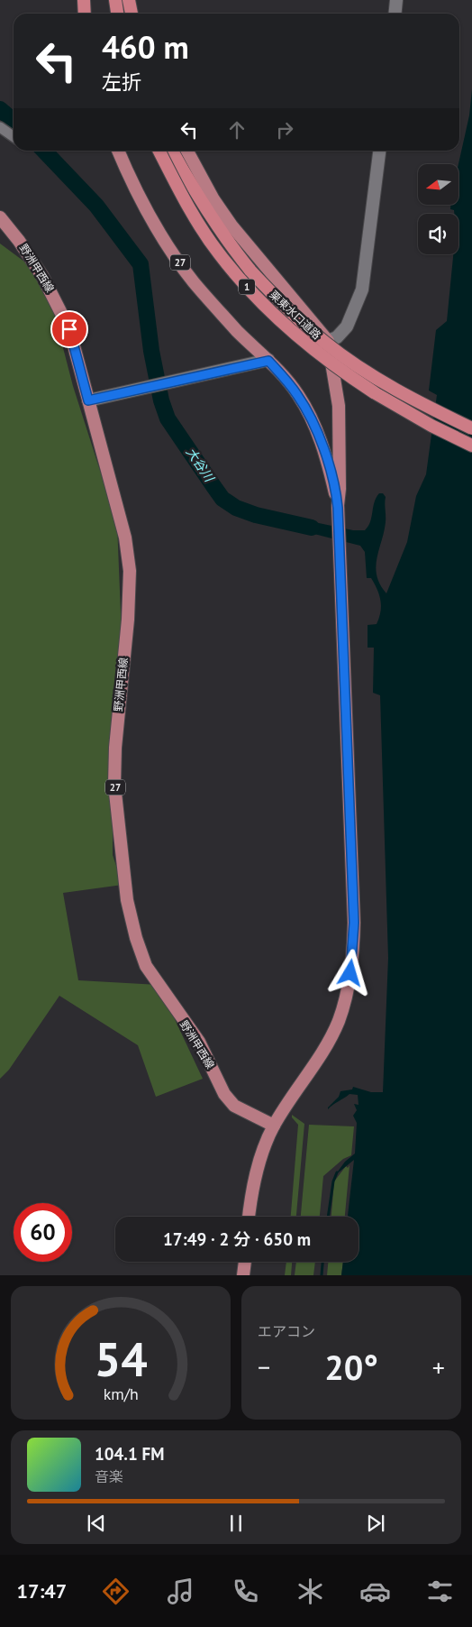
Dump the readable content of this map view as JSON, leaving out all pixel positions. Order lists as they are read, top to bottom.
{
  "streets": {
    "highway": ["1", "栗東水口道路"],
    "main road": ["27", "野洲甲西線"]
  },
  "crossings": [
    ["27", "野洲甲西線"]
  ],
  "water": ["大谷川"],
  "north": "left",
  "page": {
    "turn": ["460 m", "左折"],
    "limit": "60",
    "trip": "17:49 · 2 分 · 650 m",
    "tile": "エアコン",
    "heat": ["−", "20°", "+"],
    "song": ["104.1 FM", "音楽"],
    "tabs": "17:47",
    "gauge": ["54", "km/h"]
  }
}
